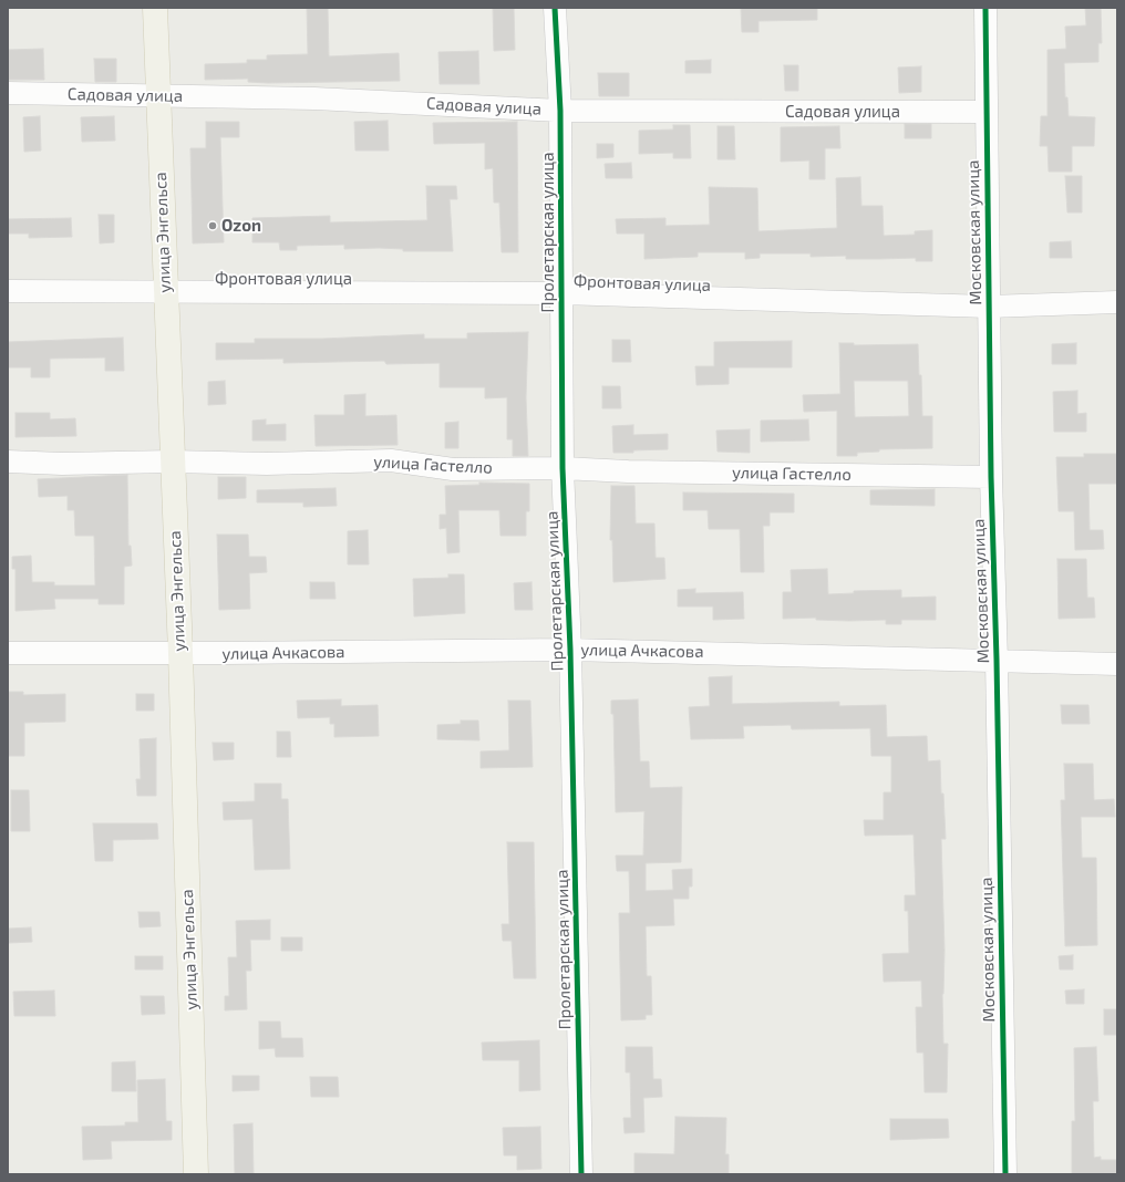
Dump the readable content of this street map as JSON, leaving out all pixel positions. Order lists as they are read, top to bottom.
{
  "streets": {
    "main road": ["улица Энгельса"],
    "street": [
      "Садовая улица",
      "Пролетарская улица",
      "Московская улица",
      "Фронтовая улица",
      "улица Гастелло",
      "улица Ачкасова"
    ]
  },
  "crossings": [
    ["Садовая улица", "улица Энгельса"],
    ["Садовая улица", "Пролетарская улица"],
    ["Садовая улица", "Московская улица"],
    ["улица Энгельса", "Фронтовая улица"],
    ["улица Энгельса", "улица Гастелло"],
    ["улица Энгельса", "улица Ачкасова"],
    ["Пролетарская улица", "Фронтовая улица"],
    ["Пролетарская улица", "улица Гастелло"],
    ["Пролетарская улица", "улица Ачкасова"],
    ["Московская улица", "Фронтовая улица"],
    ["Московская улица", "улица Гастелло"],
    ["Московская улица", "улица Ачкасова"]
  ],
  "places": ["Ozon"]
}
